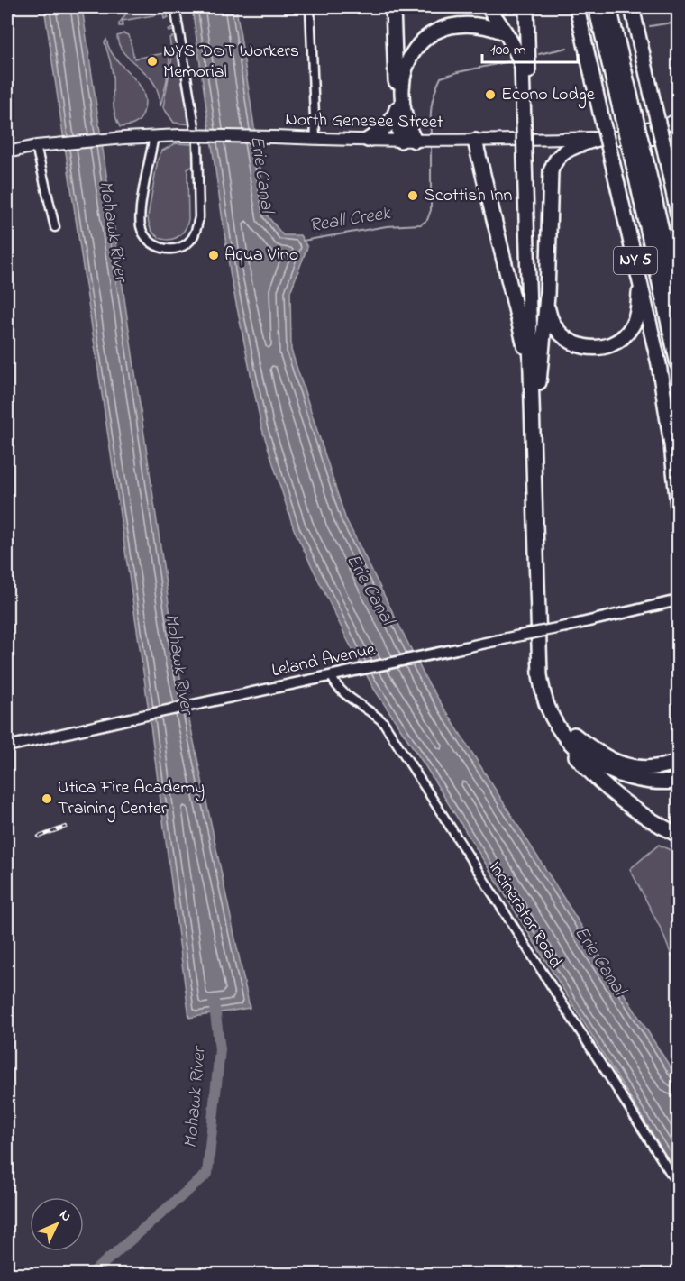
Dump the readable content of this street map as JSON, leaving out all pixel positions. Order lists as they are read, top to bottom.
{
  "streets": {
    "highway": ["North Genesee Street", "NY 5"],
    "street": ["Leland Avenue", "Incinerator Road"]
  },
  "crossings": [
    ["Leland Avenue", "Incinerator Road"]
  ],
  "water": ["Erie Canal", "Reall Creek", "Mohawk River"],
  "places": [
    "NYS DOT Workers Memorial",
    "Econo Lodge",
    "Scottish Inn",
    "Aqua Vino",
    "Utica Fire Academy Training Center"
  ],
  "scale_bar": "100 m",
  "north": "top right"
}
